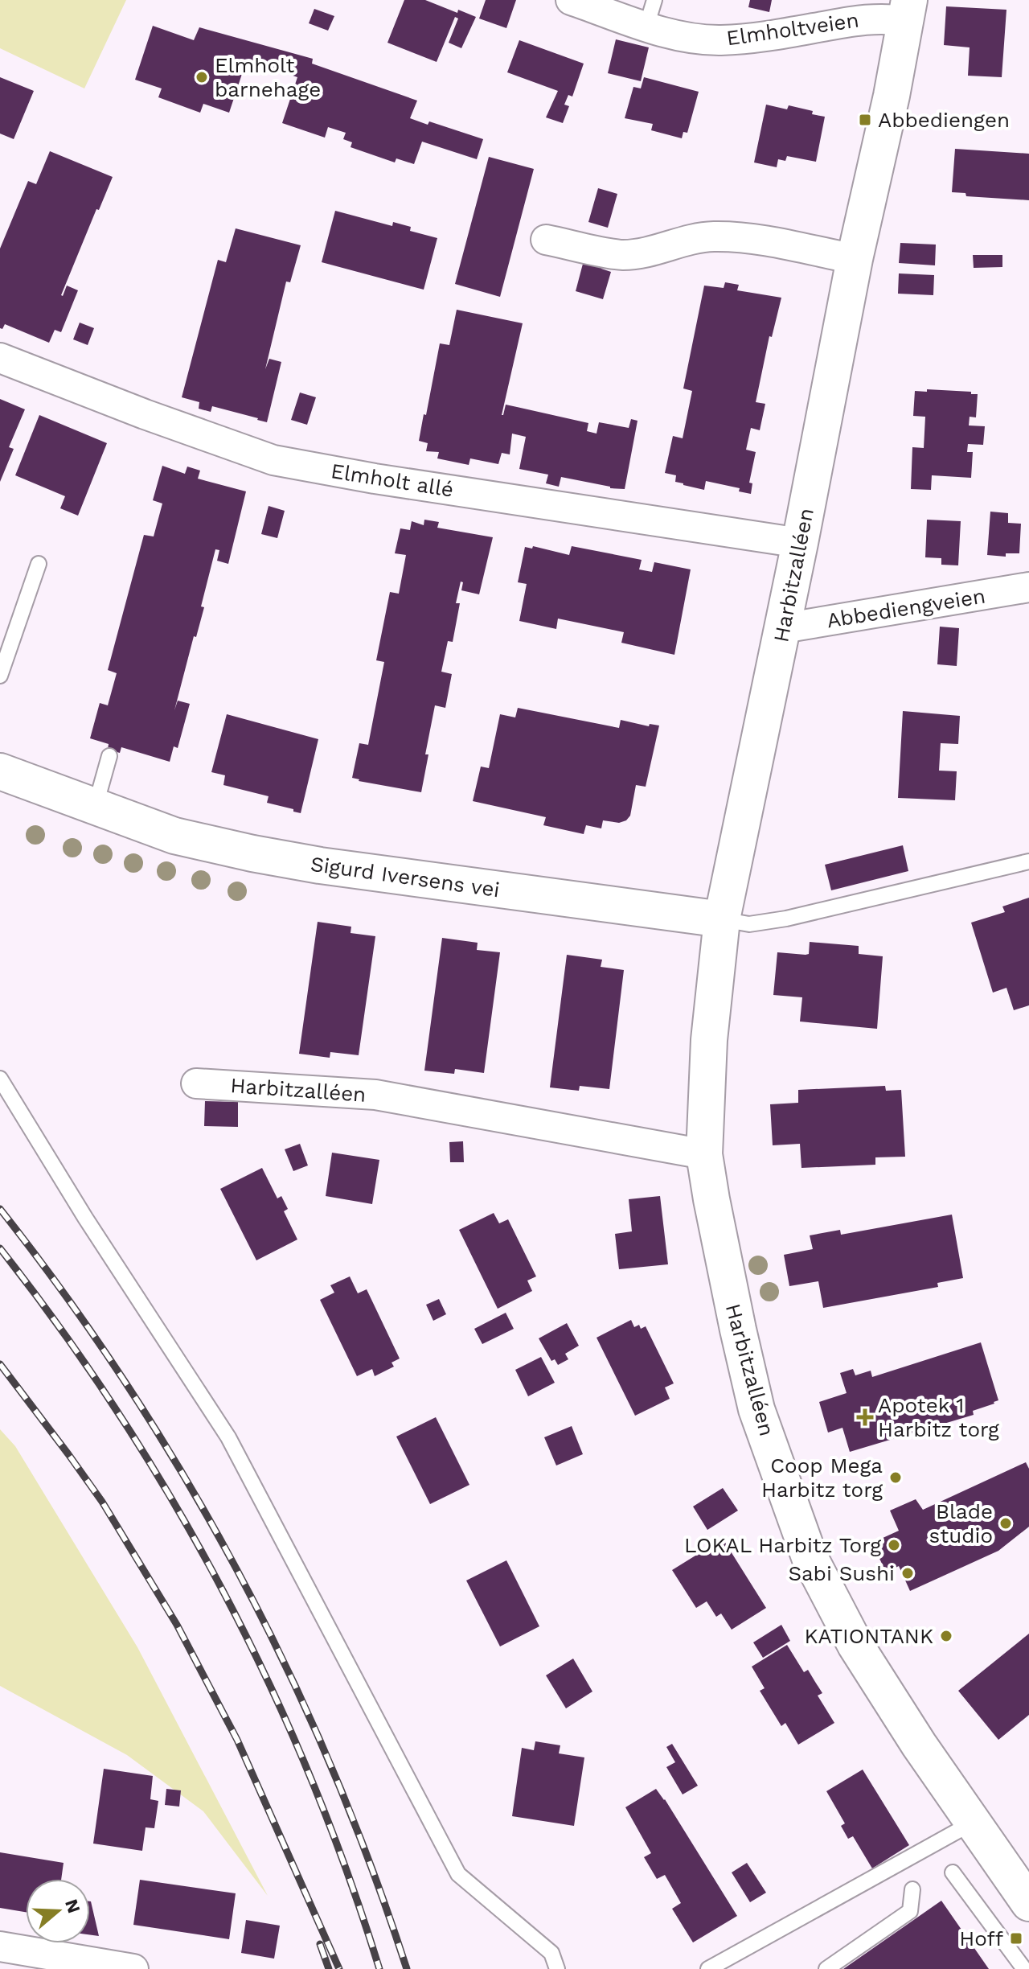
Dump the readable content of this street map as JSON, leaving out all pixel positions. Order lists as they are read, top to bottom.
{
  "streets": {
    "street": [
      "Elmholtveien",
      "Elmholt allé",
      "Harbitzalléen",
      "Abbediengveien",
      "Sigurd Iversens vei"
    ]
  },
  "crossings": [
    ["Elmholtveien", "Harbitzalléen"],
    ["Elmholt allé", "Harbitzalléen"],
    ["Harbitzalléen", "Abbediengveien"],
    ["Harbitzalléen", "Sigurd Iversens vei"]
  ],
  "places": {
    "other": [
      "Elmholt barnehage",
      "Coop Mega Harbitz torg",
      "Blade studio",
      "LOKAL Harbitz Torg",
      "Sabi Sushi",
      "KATIONTANK"
    ],
    "transit": ["Abbediengen", "Hoff"],
    "health": ["Apotek 1 Harbitz torg"]
  },
  "north": "right"
}
